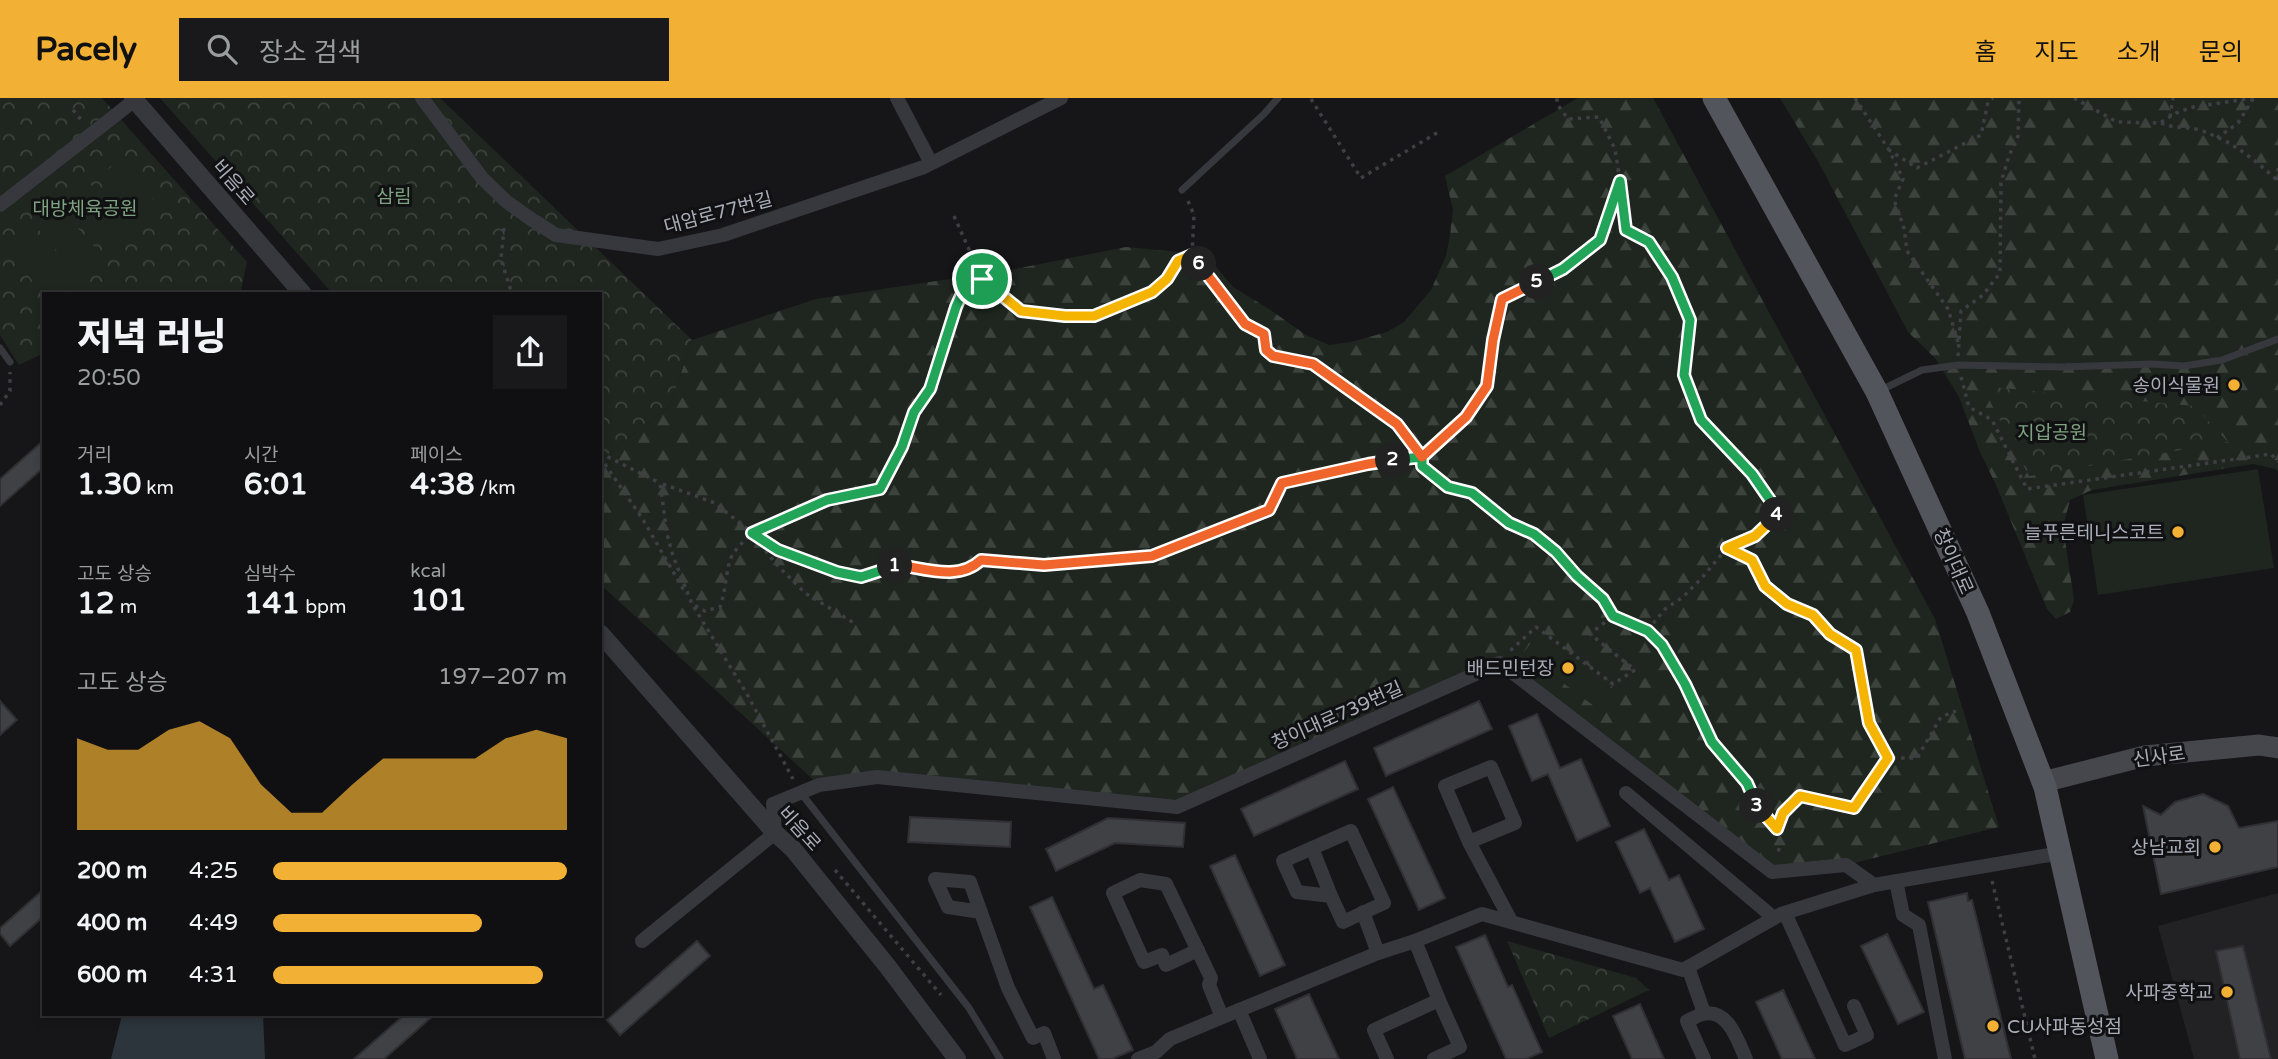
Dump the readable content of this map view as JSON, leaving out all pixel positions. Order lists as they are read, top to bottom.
{
  "streets": {
    "main road": ["창이대로", "신사로"],
    "street": ["비음로", "대암로77번길", "창이대로739번길"]
  },
  "crossings": [
    ["비음로", "창이대로739번길"],
    ["창이대로", "신사로"]
  ],
  "parks": ["삼림", "대방체육공원", "지압공원"],
  "places": [
    "송이식물원",
    "늘푸른테니스코트",
    "배드민턴장",
    "상남교회",
    "사파중학교",
    "CU사파동성점"
  ],
  "page": {
    "header": "Pacely",
    "search": "장소 검색",
    "nav": [
      "홈",
      "지도",
      "소개",
      "문의"
    ],
    "pins": [
      "6",
      "5",
      "2",
      "4",
      "1",
      "3"
    ],
    "heading": ["저녁 러닝", "20:50"],
    "stats": [
      ["거리", "1.30 km"],
      ["시간", "6:01"],
      ["페이스", "4:38 /km"],
      ["고도 상승", "12 m"],
      ["심박수", "141 bpm"],
      ["kcal", "101"]
    ],
    "chart": ["고도 상승", "197–207 m"],
    "list": [
      {
        "name": "200 m",
        "note": "4:25"
      },
      {
        "name": "400 m",
        "note": "4:49"
      },
      {
        "name": "600 m",
        "note": "4:31"
      }
    ]
  }
}
